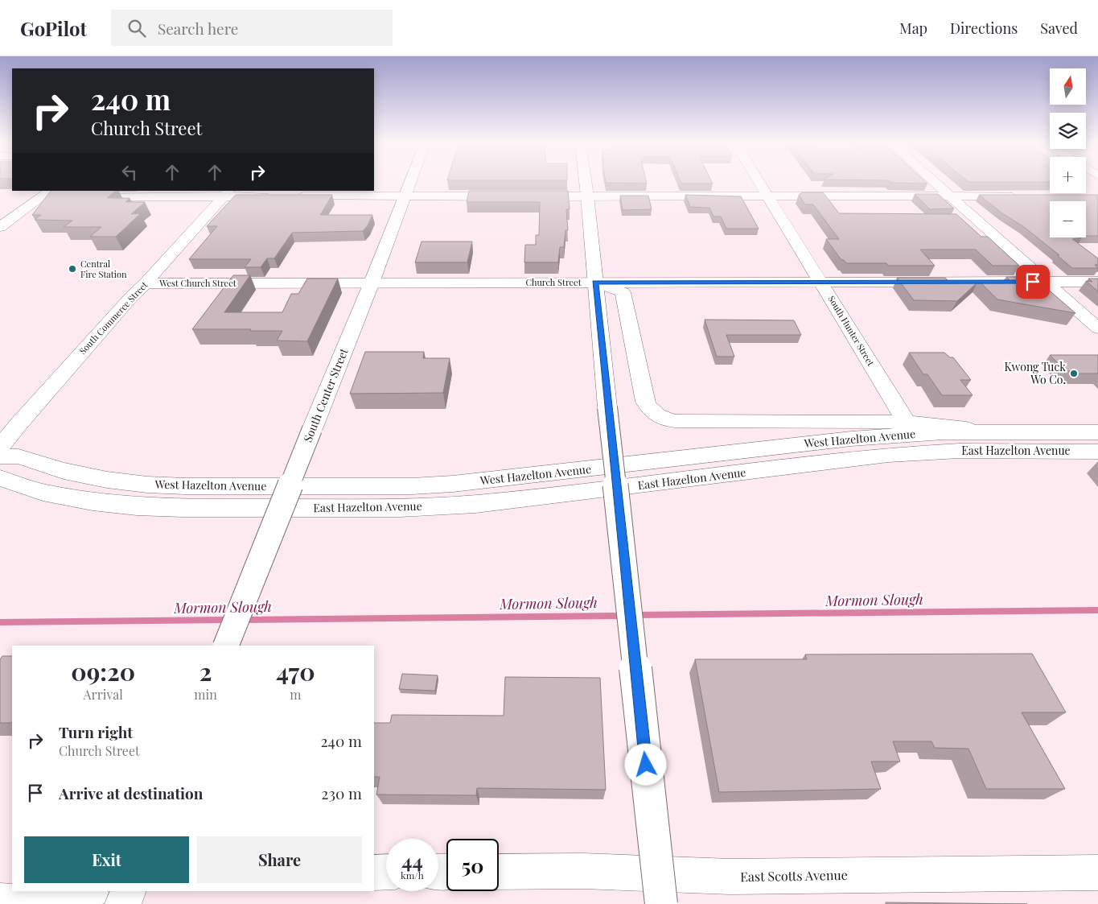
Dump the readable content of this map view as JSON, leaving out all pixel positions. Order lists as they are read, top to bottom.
{
  "streets": {
    "street": [
      "Church Street",
      "West Church Street",
      "South Commerce Street",
      "South Hunter Street",
      "South Center Street",
      "West Hazelton Avenue",
      "East Hazelton Avenue",
      "East Scotts Avenue"
    ]
  },
  "crossings": [
    ["Church Street", "West Church Street"],
    ["Church Street", "South Hunter Street"],
    ["Church Street", "South Center Street"],
    ["West Church Street", "South Commerce Street"],
    ["West Church Street", "South Center Street"],
    ["South Hunter Street", "West Hazelton Avenue"],
    ["West Hazelton Avenue", "East Hazelton Avenue"]
  ],
  "water": ["Mormon Slough"],
  "places": ["Central Fire Station", "Kwong Tuck Wo Co."],
  "north": "top",
  "page": {
    "header": "GoPilot",
    "search": "Search here",
    "nav": ["Map", "Directions", "Saved"],
    "map_buttons": ["+", "−"],
    "turn": ["240 m", "Church Street"],
    "eta": [
      "09:20",
      "Arrival",
      "2",
      "min",
      "470",
      "m"
    ],
    "list": [
      {
        "name": "Turn right",
        "note": "Church Street",
        "value": "240 m"
      },
      {
        "name": "Arrive at destination",
        "value": "230 m"
      }
    ],
    "buttons": ["Exit", "Share"],
    "speed": "44 km/h",
    "limit": "50"
  }
}
